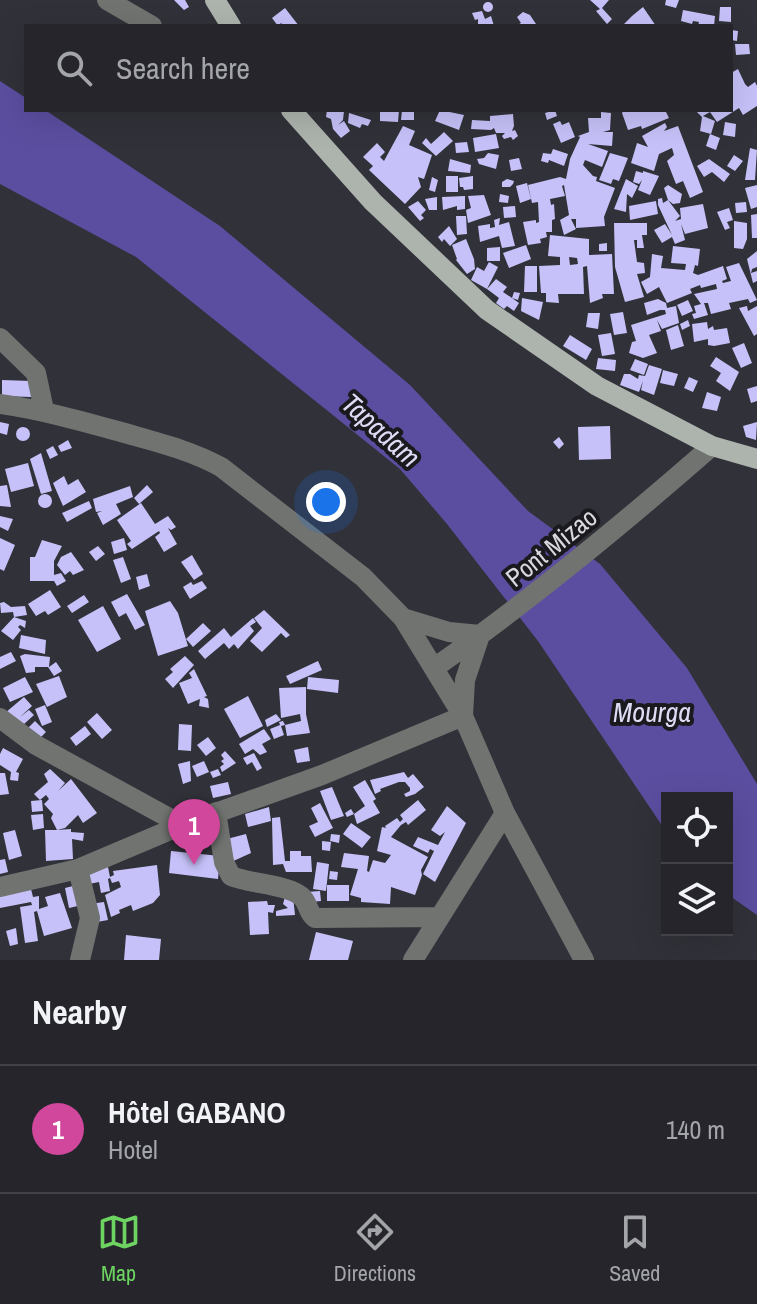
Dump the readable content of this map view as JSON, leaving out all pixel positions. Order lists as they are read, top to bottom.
{
  "streets": {
    "street": ["Pont Mizao"]
  },
  "water": ["Tapadam", "Mourga"],
  "page": {
    "search": "Search here",
    "pins": "1",
    "heading": "Nearby",
    "list": [
      {
        "mark": "1",
        "name": "Hôtel GABANO",
        "note": "Hotel",
        "value": "140 m"
      }
    ],
    "nav": ["Map", "Directions", "Saved"]
  }
}
